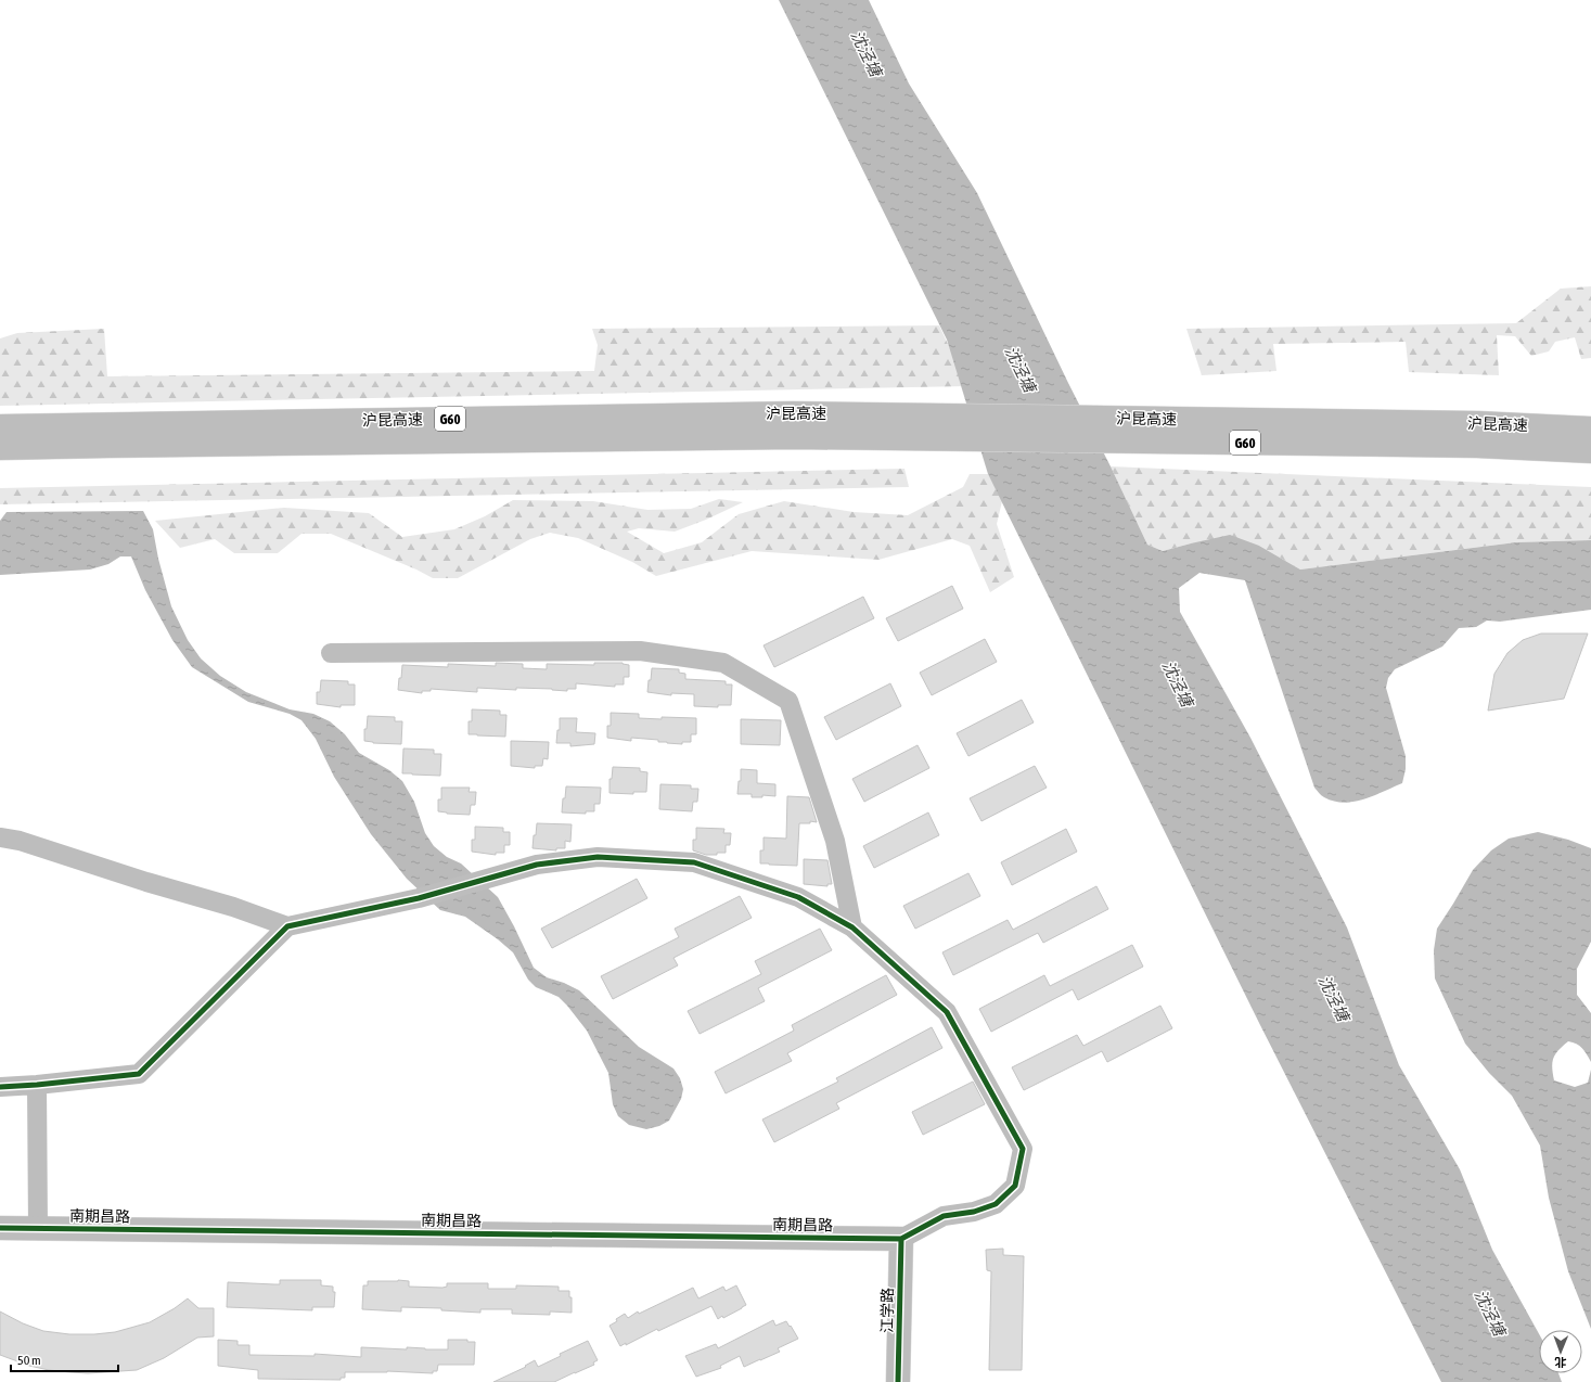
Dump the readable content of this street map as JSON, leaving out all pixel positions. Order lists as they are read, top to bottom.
{
  "streets": {
    "main road": [
      "沪昆高速",
      "G60",
      "南期昌路",
      "江学路"
    ]
  },
  "crossings": [
    ["南期昌路", "江学路"]
  ],
  "water": ["沈泾塘"],
  "scale_bar": "50 m",
  "north": "bottom"
}
